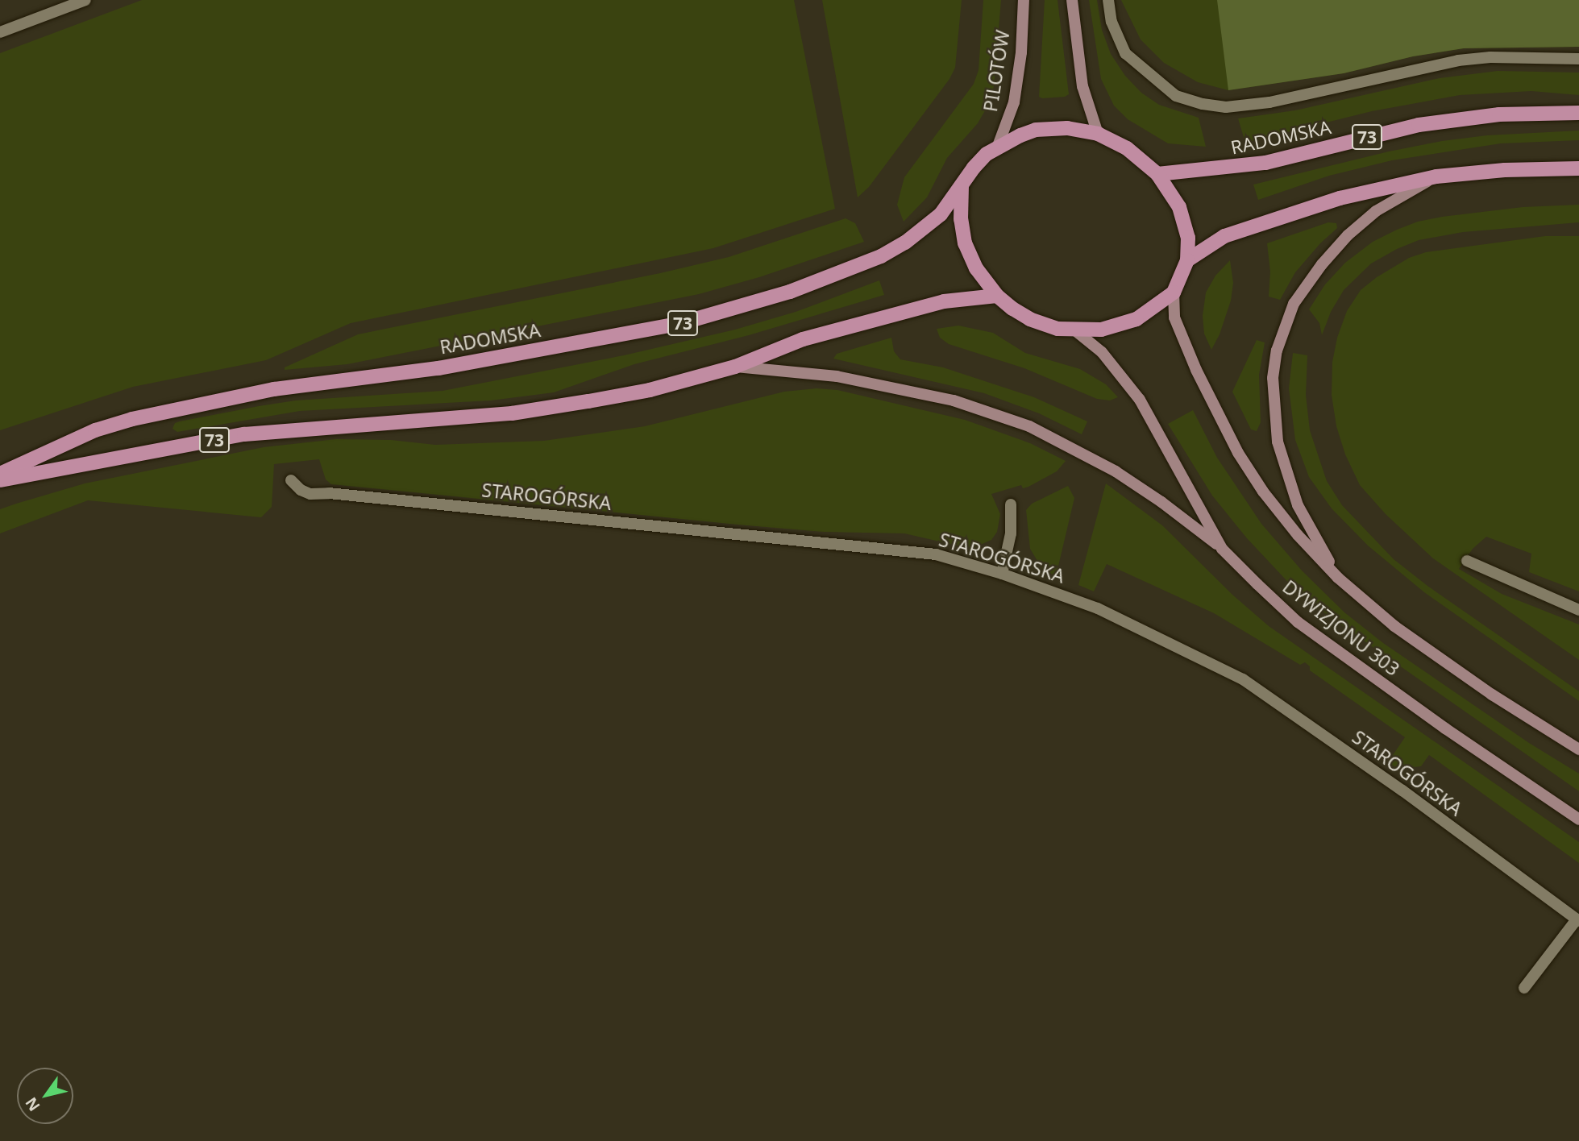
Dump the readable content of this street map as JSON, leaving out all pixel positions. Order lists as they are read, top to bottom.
{
  "streets": {
    "main road": [
      "PILOTÓW",
      "RADOMSKA",
      "73",
      "DYWIZJONU 303"
    ],
    "street": ["STAROGÓRSKA"]
  },
  "crossings": [
    ["PILOTÓW", "73"],
    ["RADOMSKA", "73"],
    ["73", "DYWIZJONU 303"]
  ],
  "north": "bottom left"
}
